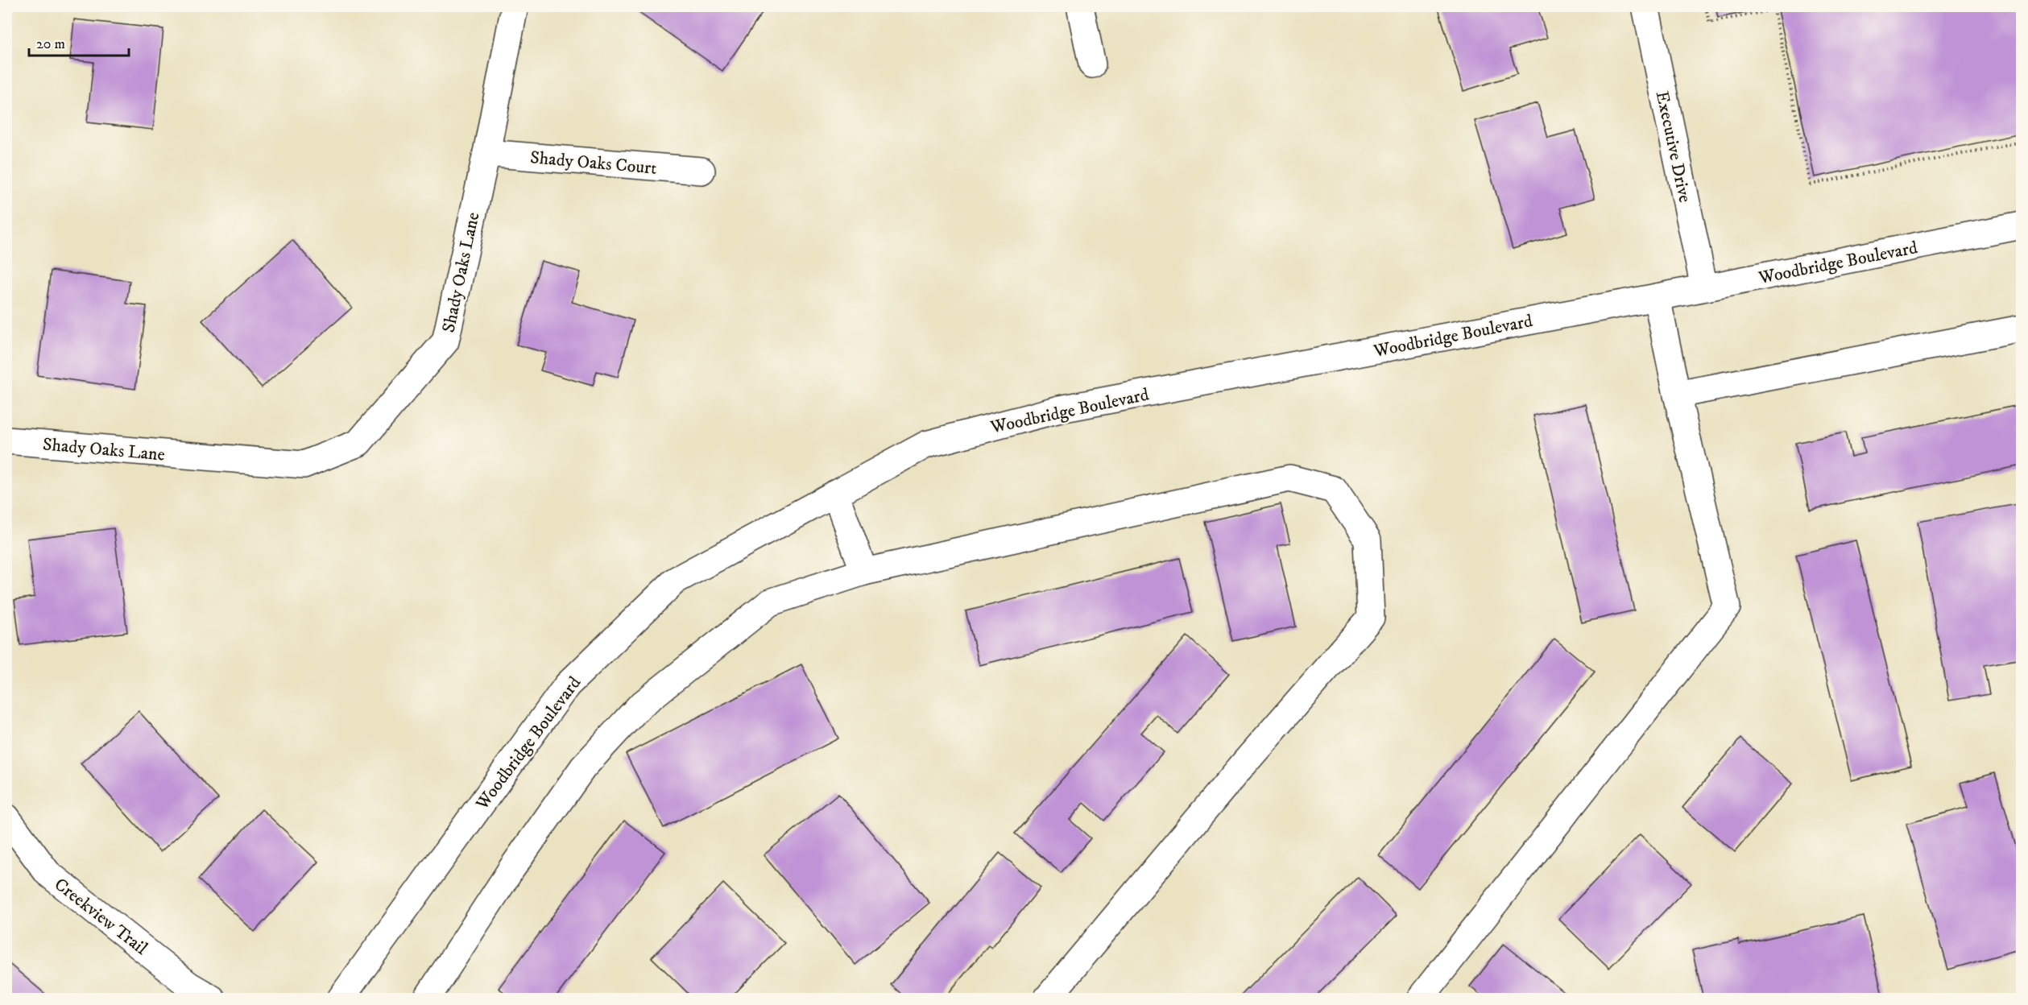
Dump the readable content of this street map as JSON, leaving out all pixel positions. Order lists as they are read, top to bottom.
{
  "streets": {
    "street": [
      "Executive Drive",
      "Shady Oaks Court",
      "Woodbridge Boulevard",
      "Shady Oaks Lane",
      "Creekview Trail"
    ]
  },
  "crossings": [
    ["Executive Drive", "Woodbridge Boulevard"],
    ["Shady Oaks Court", "Shady Oaks Lane"]
  ],
  "scale_bar": "20 m"
}
